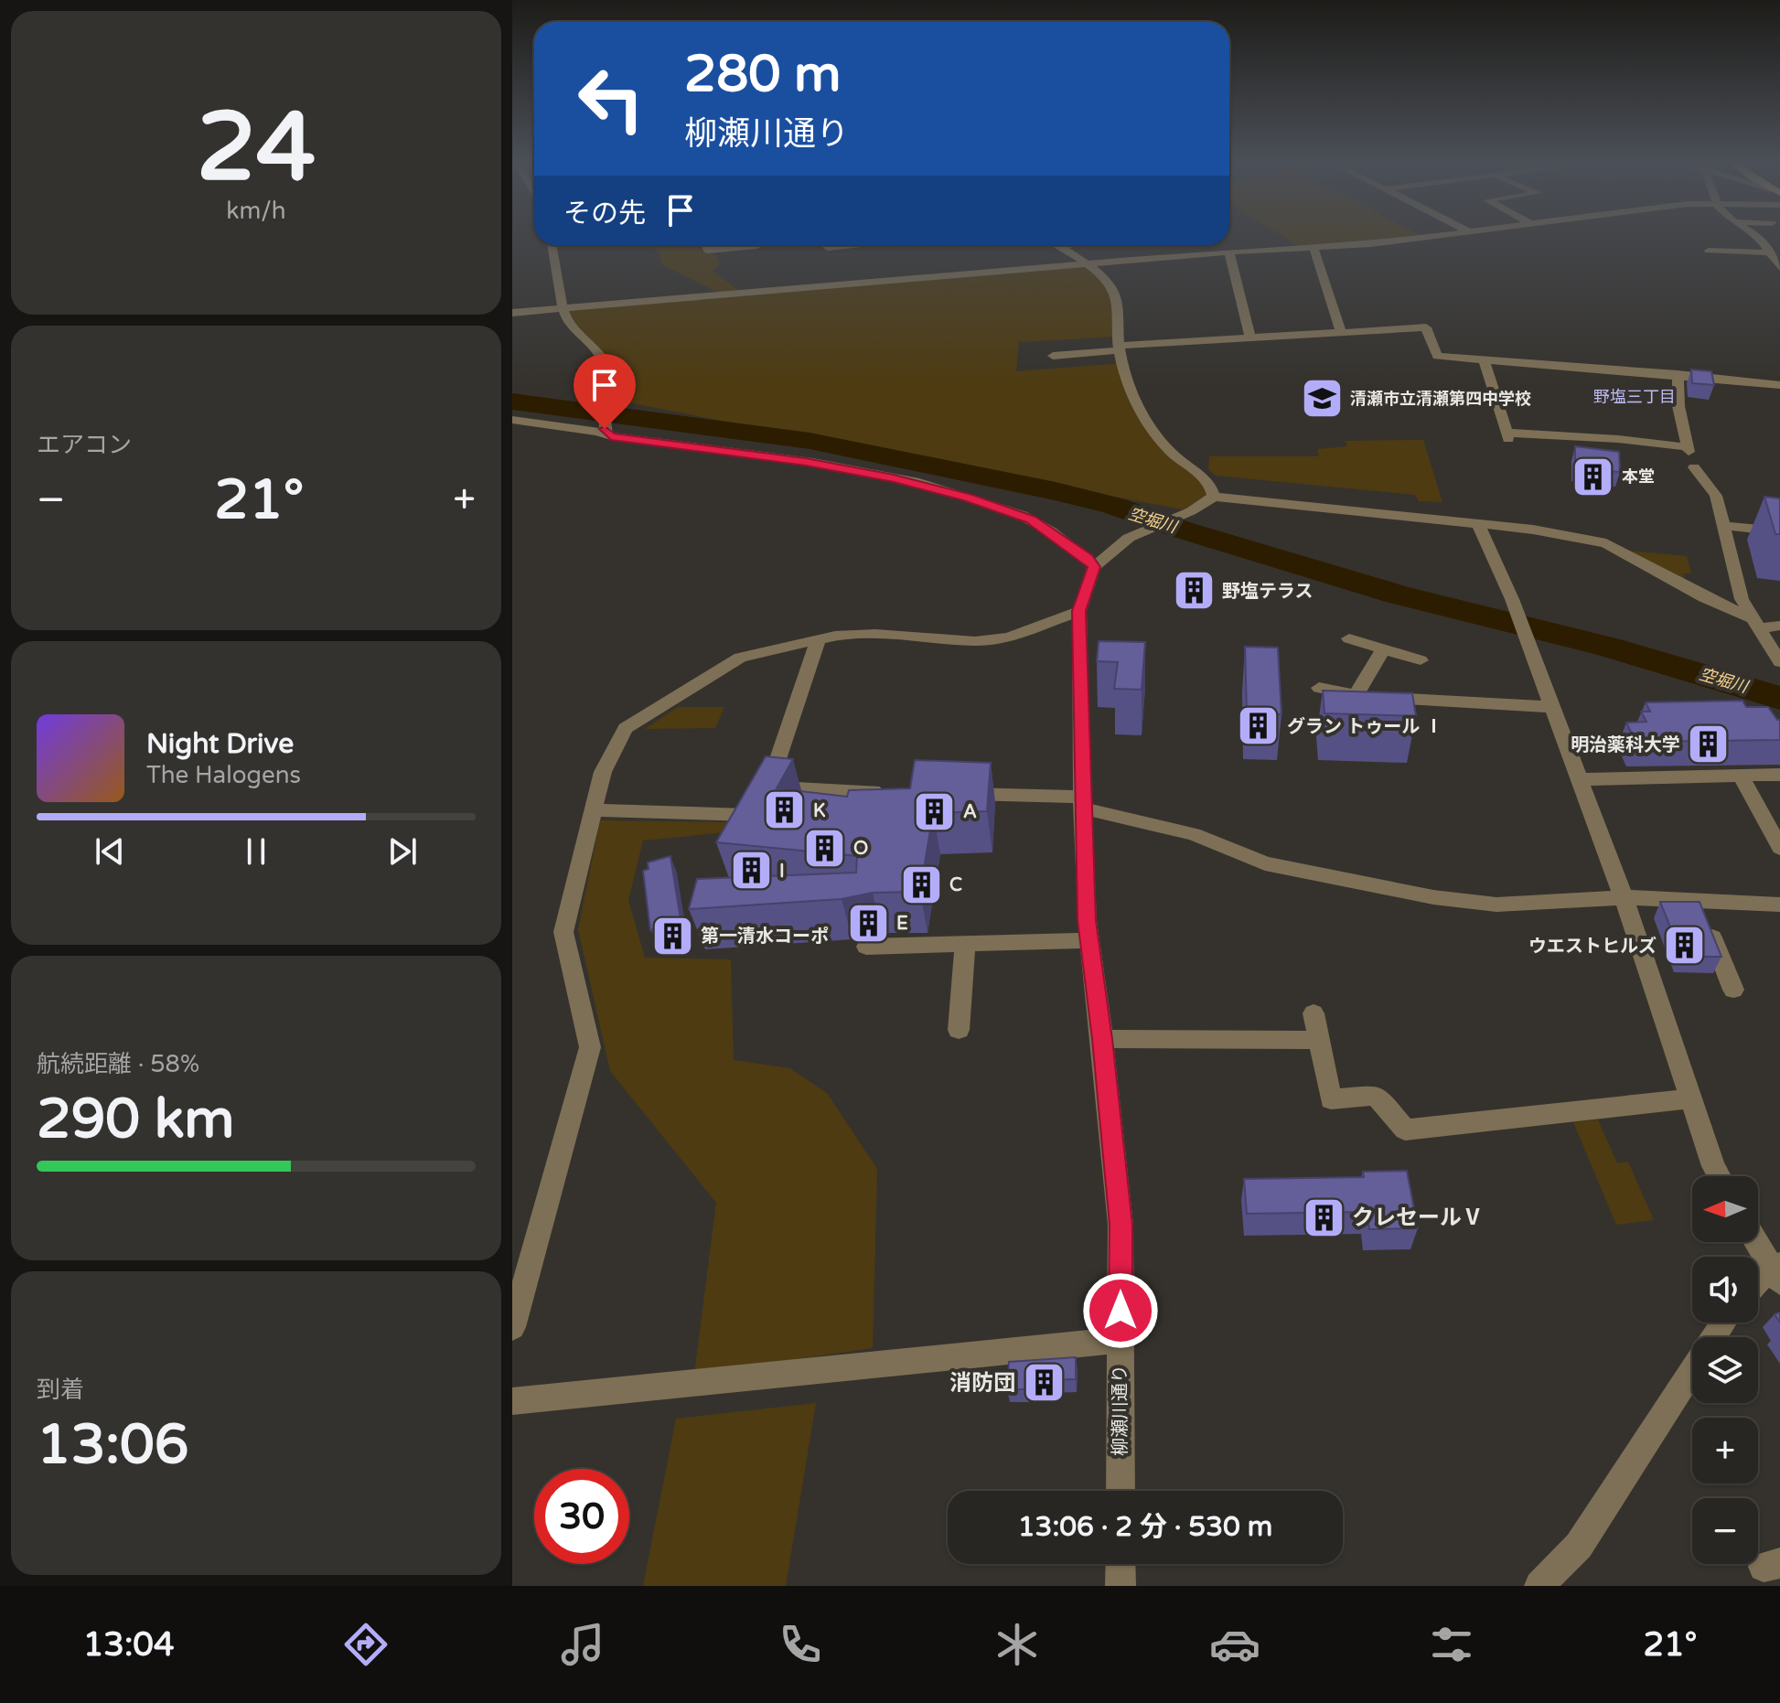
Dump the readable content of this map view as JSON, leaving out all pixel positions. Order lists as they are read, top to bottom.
{
  "streets": {
    "street": ["柳瀬川通り"]
  },
  "districts": ["野塩三丁目"],
  "water": ["空堀川"],
  "places": {
    "school or university": ["清瀬市立清瀬第四中学校"],
    "building": [
      "本堂",
      "野塩テラス",
      "グラン トゥール Ⅰ",
      "明治薬科大学",
      "K",
      "A",
      "O",
      "I",
      "C",
      "E",
      "第一清水コーポ",
      "ウエストヒルズ",
      "クレセールⅤ",
      "消防団"
    ]
  },
  "north": "left",
  "page": {
    "tile": [
      ["24", "km/h"],
      "エアコン",
      ["航続距離 · 58%", "290 km"],
      ["到着", "13:06"]
    ],
    "turn": ["280 m", "柳瀬川通り"],
    "then": "その先",
    "heat": ["−", "21°", "+"],
    "song": ["Night Drive", "The Halogens"],
    "map_buttons": ["+", "−"],
    "limit": "30",
    "trip": "13:06 · 2 分 · 530 m",
    "tabs": ["13:04", "21°"]
  }
}
